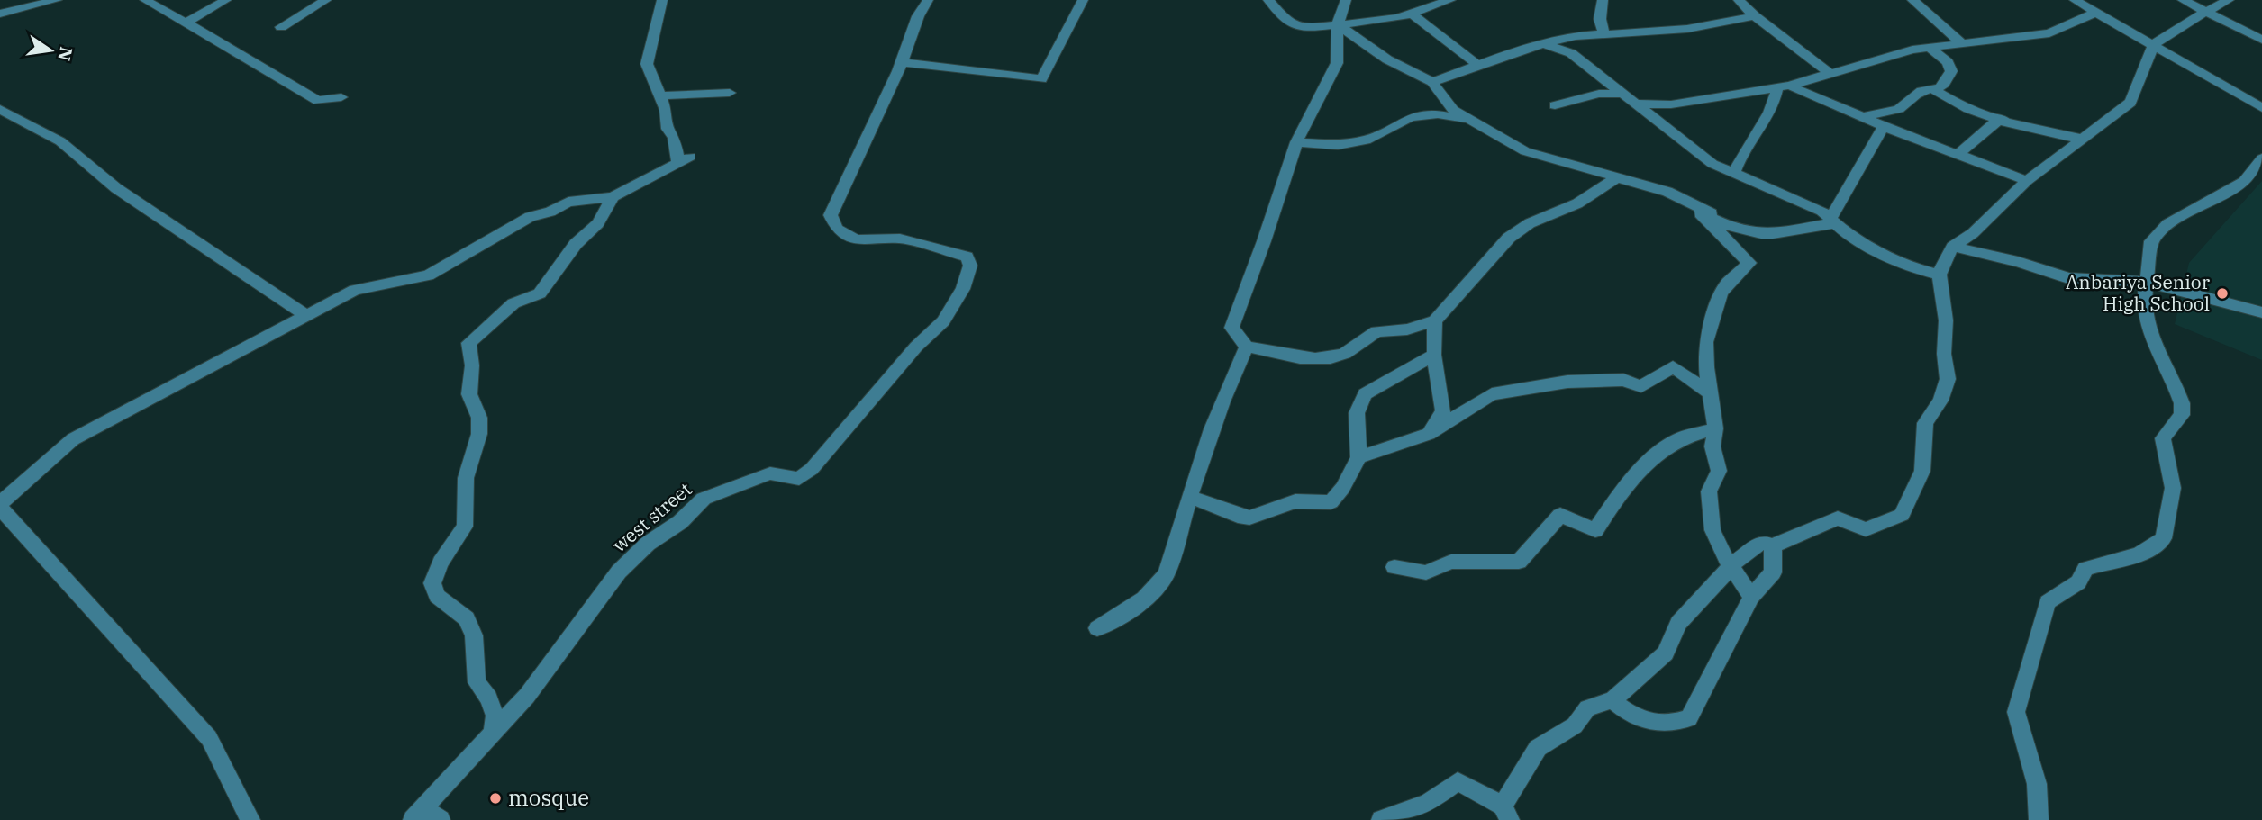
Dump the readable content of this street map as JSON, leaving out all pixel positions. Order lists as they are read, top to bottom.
{
  "streets": {
    "street": ["west street"]
  },
  "places": ["Anbariya Senior High School", "mosque"],
  "north": "right"
}
